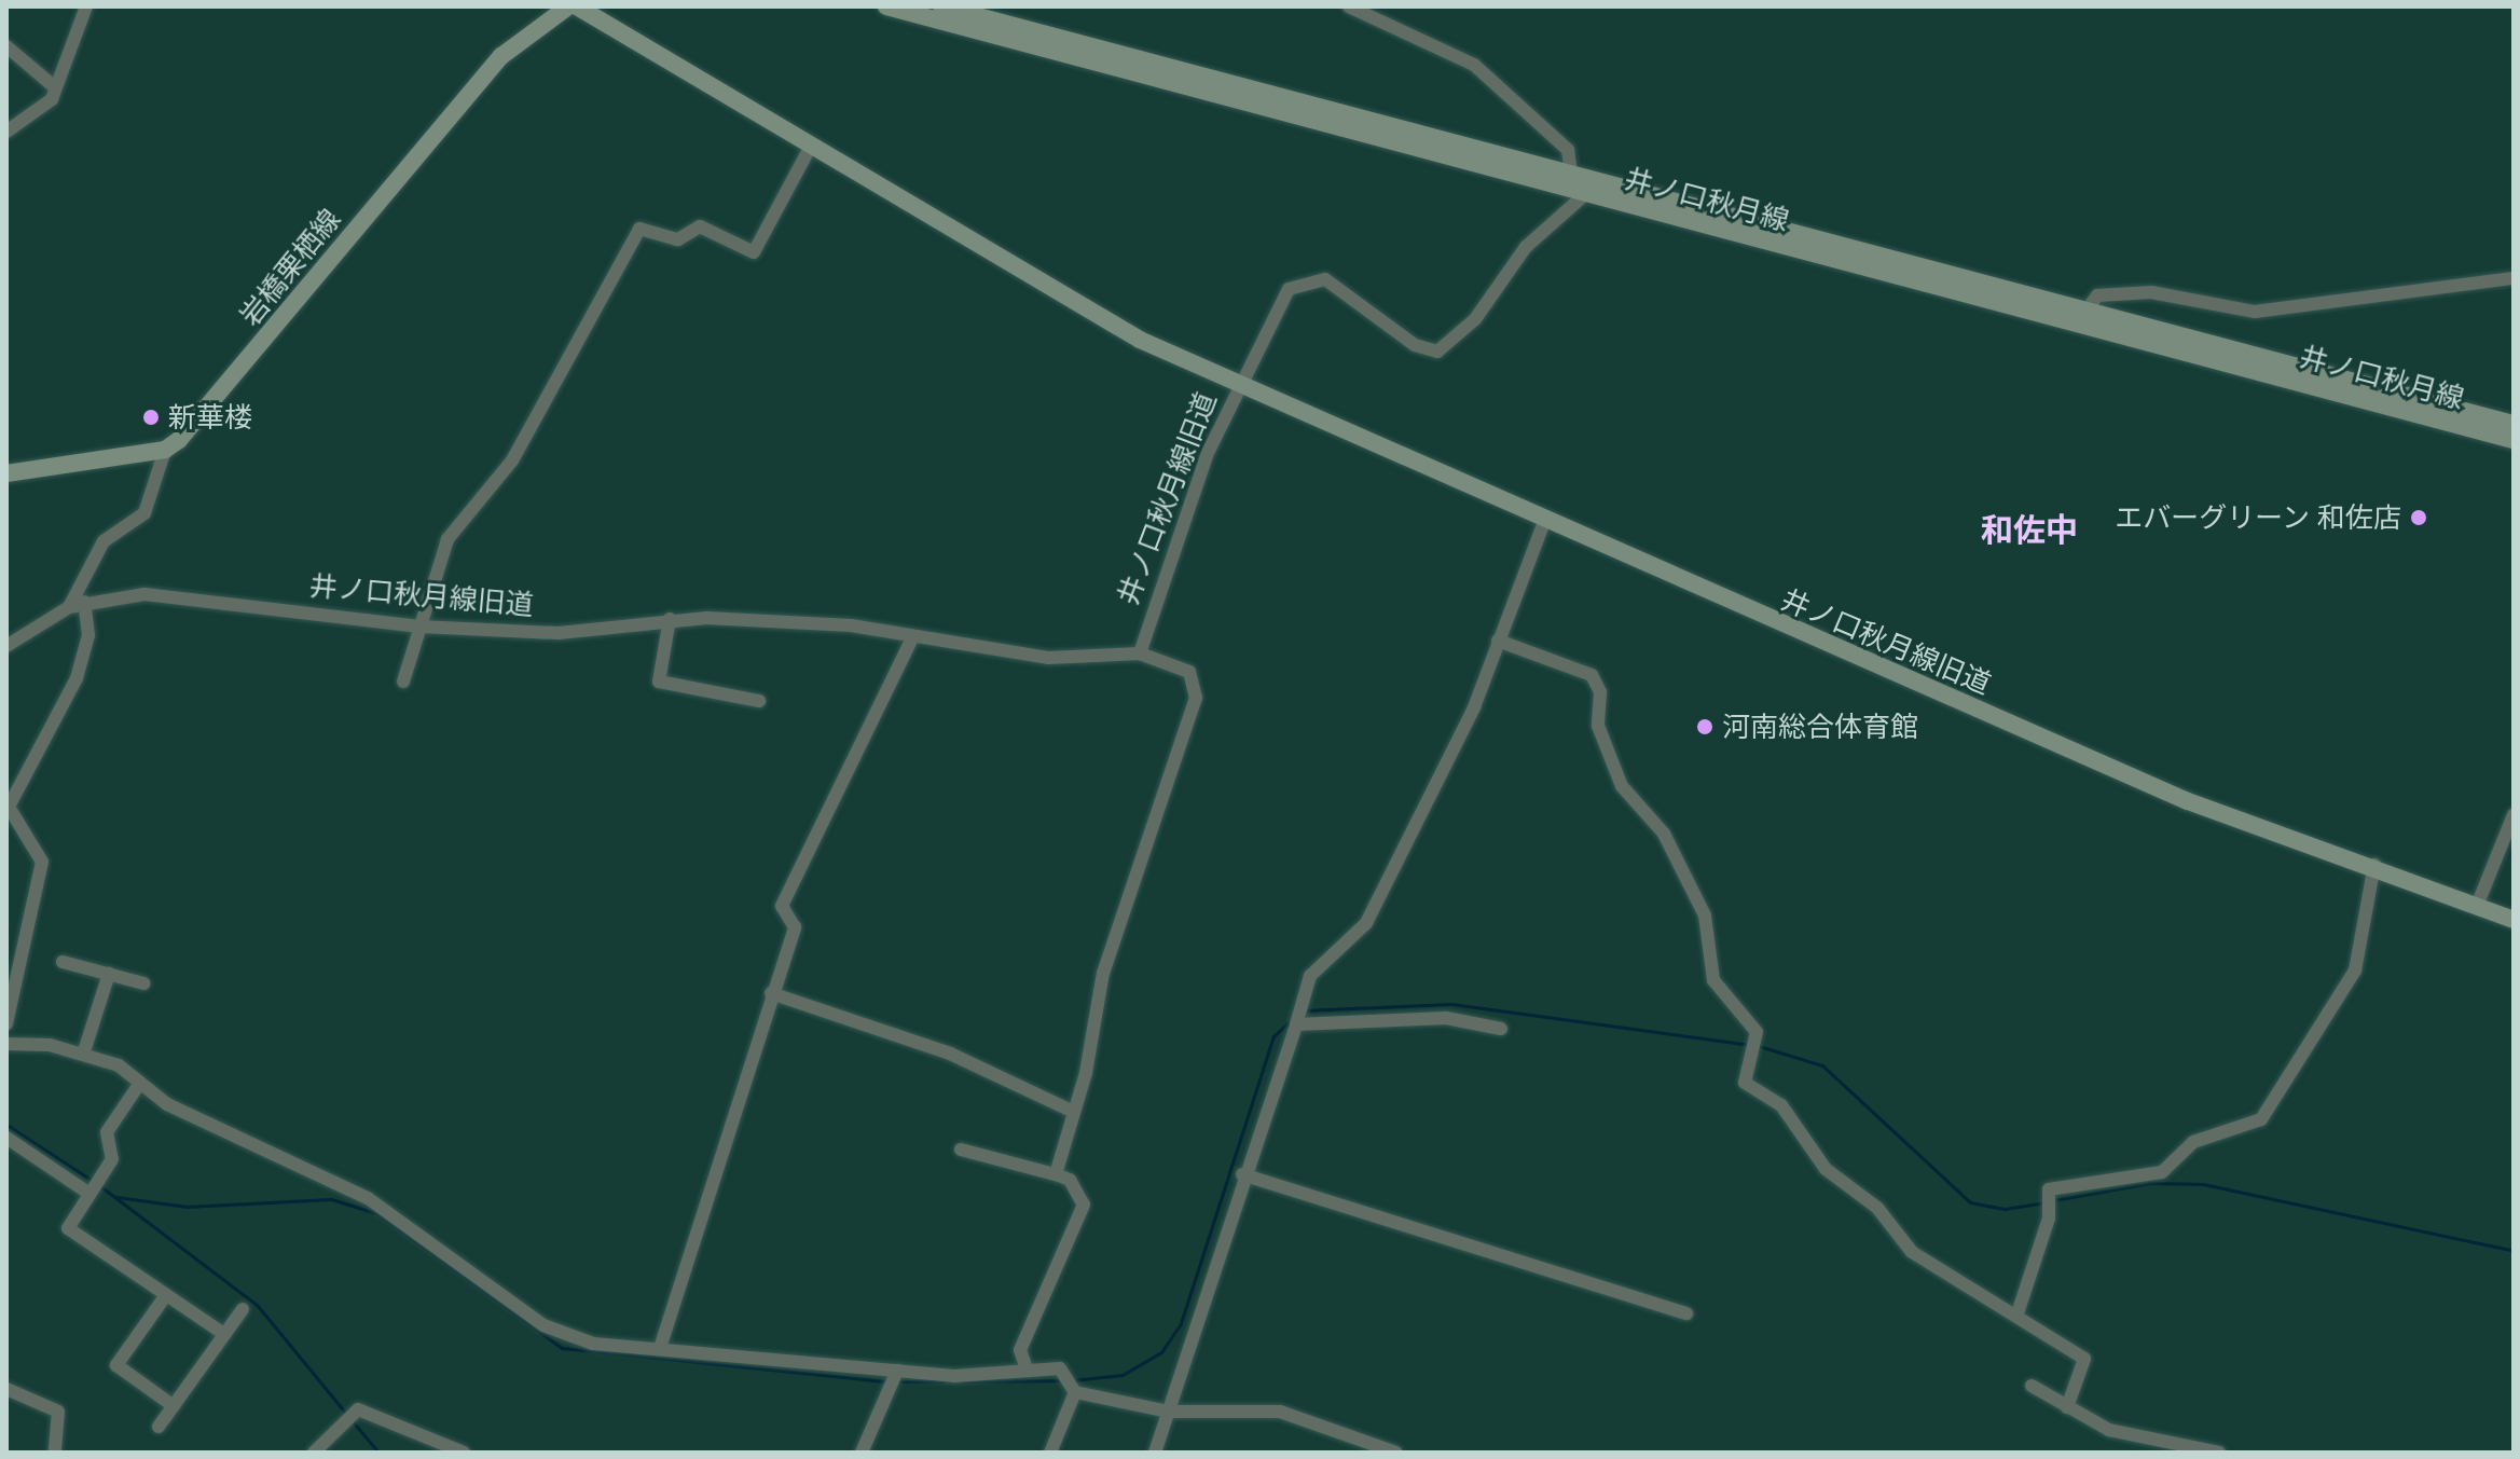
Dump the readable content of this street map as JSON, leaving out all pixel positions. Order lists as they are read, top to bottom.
{
  "streets": {
    "main road": ["井ノ口秋月線", "岩橋栗栖線", "井ノ口秋月線旧道"]
  },
  "districts": ["和佐中"],
  "places": ["新華楼", "エバーグリーン 和佐店", "河南総合体育館"]
}
